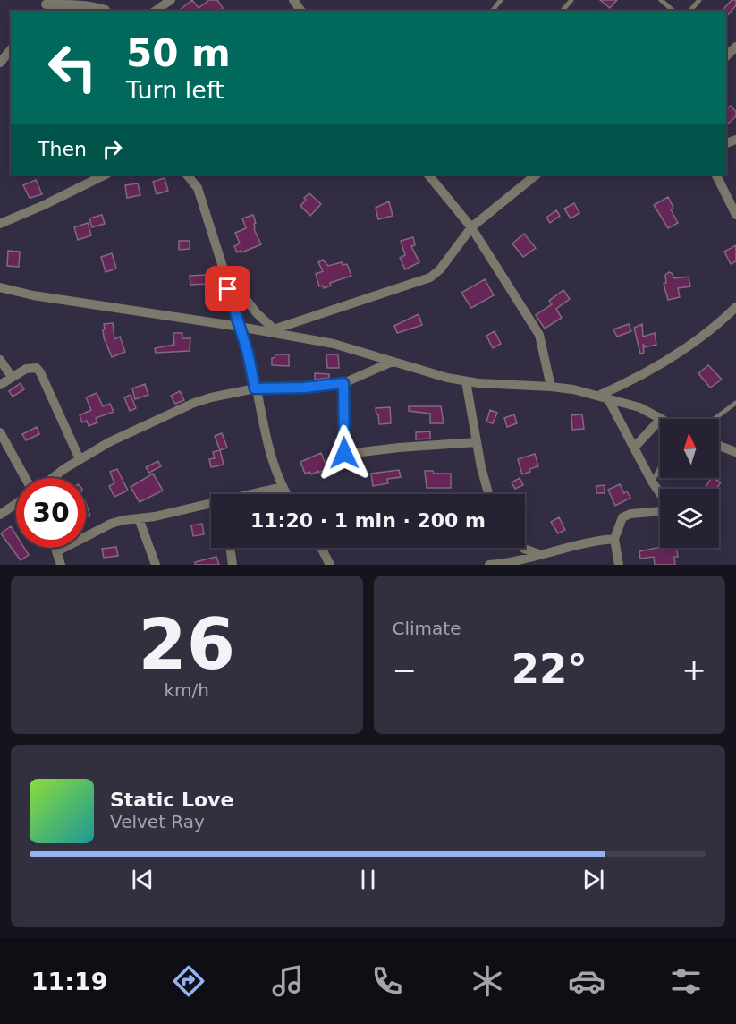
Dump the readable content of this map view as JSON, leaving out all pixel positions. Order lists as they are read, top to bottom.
{
  "north": "top",
  "page": {
    "turn": ["50 m", "Turn left"],
    "then": "Then",
    "limit": "30",
    "trip": "11:20 · 1 min · 200 m",
    "tile": [
      ["26", "km/h"],
      "Climate"
    ],
    "heat": ["−", "22°", "+"],
    "song": ["Static Love", "Velvet Ray"],
    "tabs": "11:19"
  }
}
